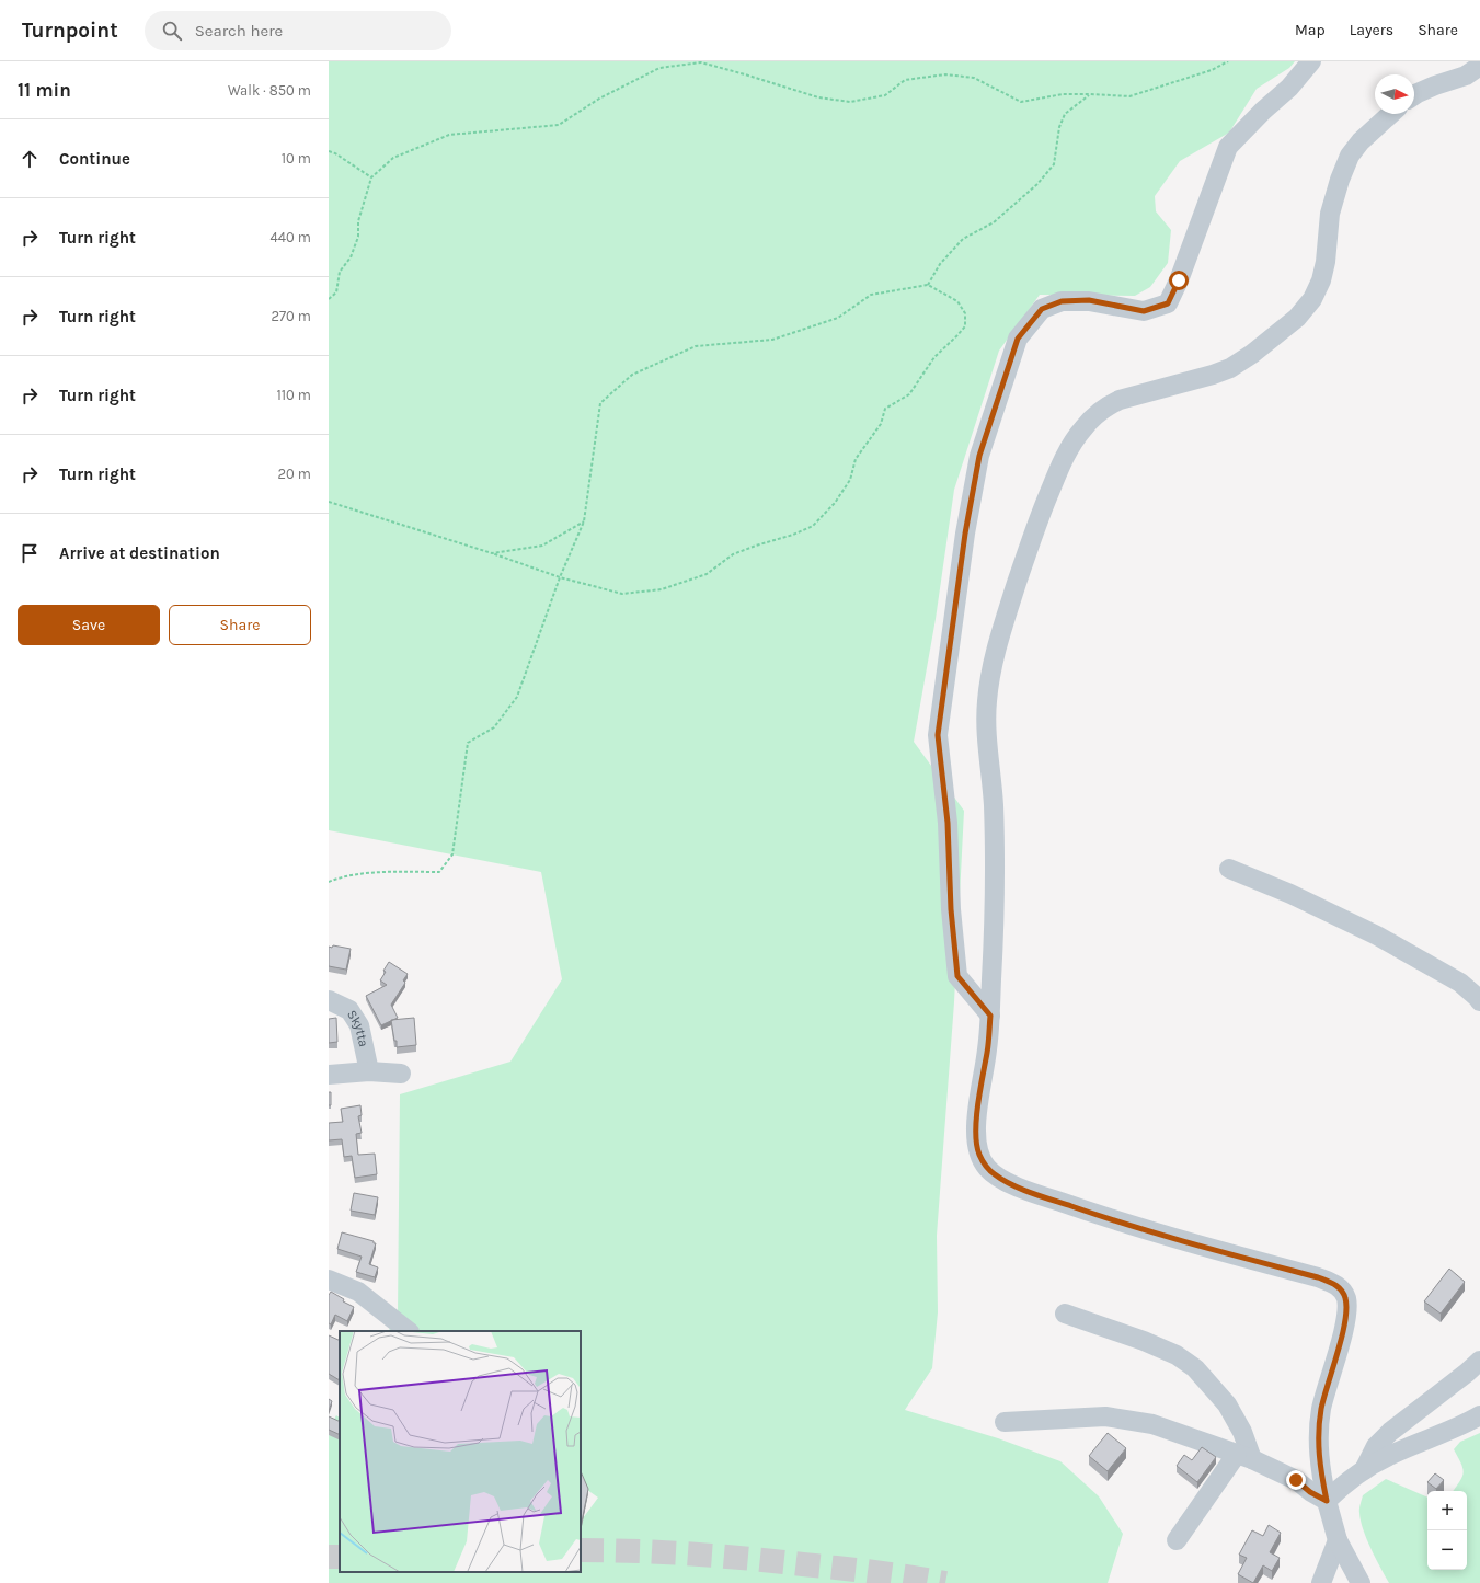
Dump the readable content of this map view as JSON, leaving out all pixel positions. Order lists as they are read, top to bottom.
{
  "streets": {
    "street": ["Skytta"]
  },
  "north": "right",
  "page": {
    "header": "Turnpoint",
    "search": "Search here",
    "nav": ["Map", "Layers", "Share"],
    "heading": ["11 min", "Walk · 850 m"],
    "list": [
      ["Continue", "10 m"],
      ["Turn right", "440 m"],
      ["Turn right", "270 m"],
      ["Turn right", "110 m"],
      ["Turn right", "20 m"],
      "Arrive at destination"
    ],
    "buttons": ["Save", "Share"],
    "map_buttons": ["+", "−"]
  }
}
